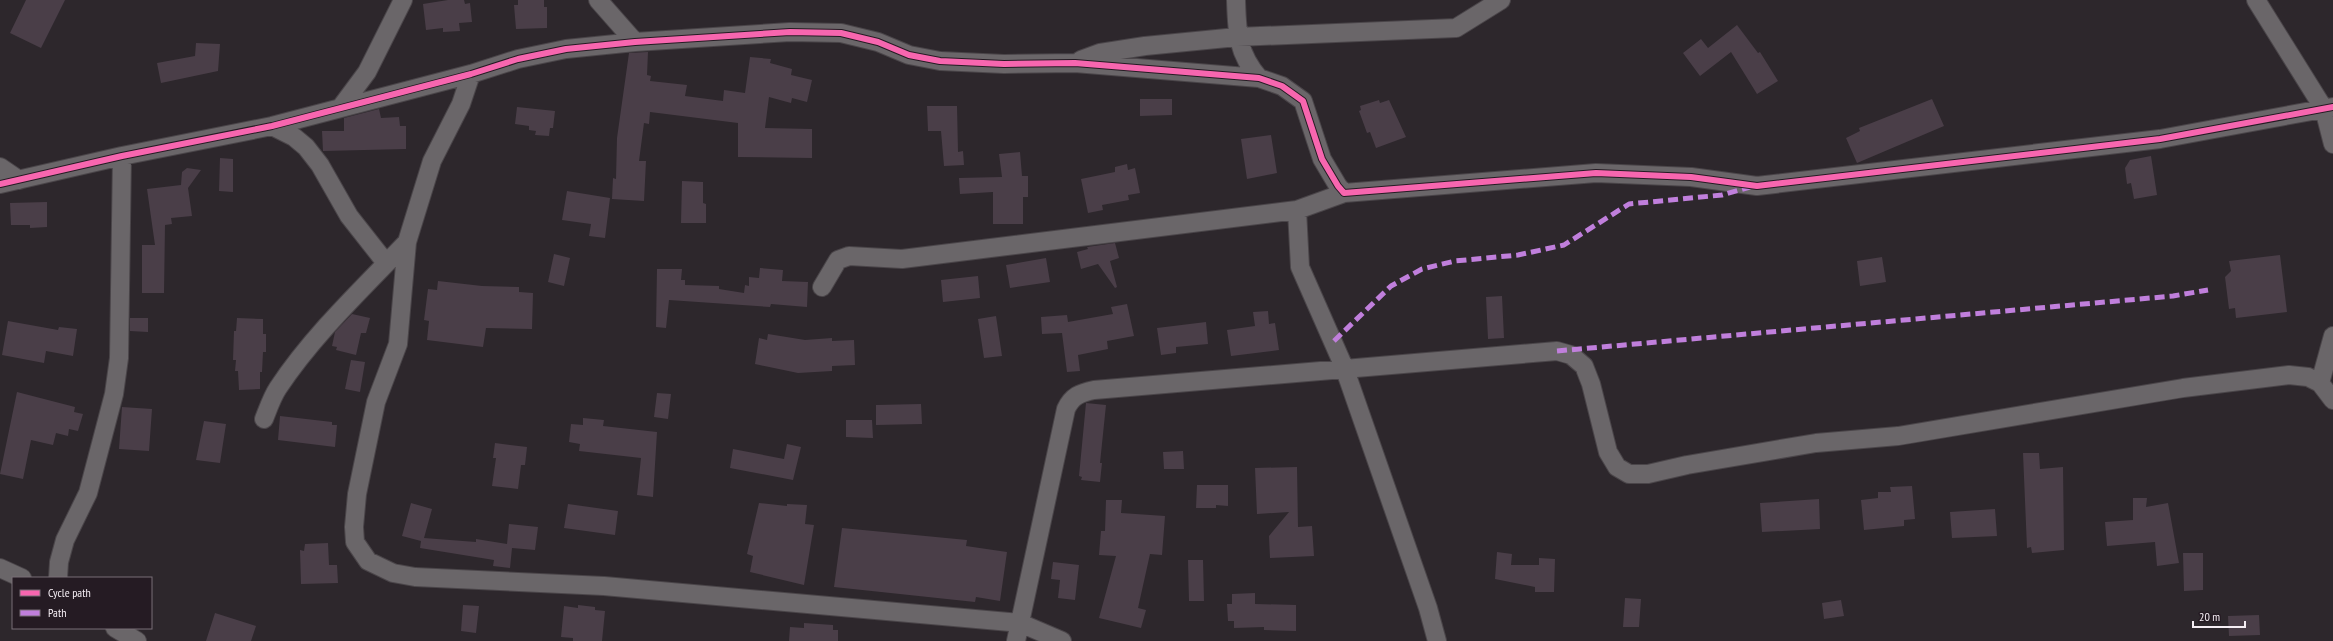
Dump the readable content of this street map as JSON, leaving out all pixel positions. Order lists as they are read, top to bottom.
{
  "legend": ["Cycle path", "Path"],
  "scale_bar": "20 m"
}
